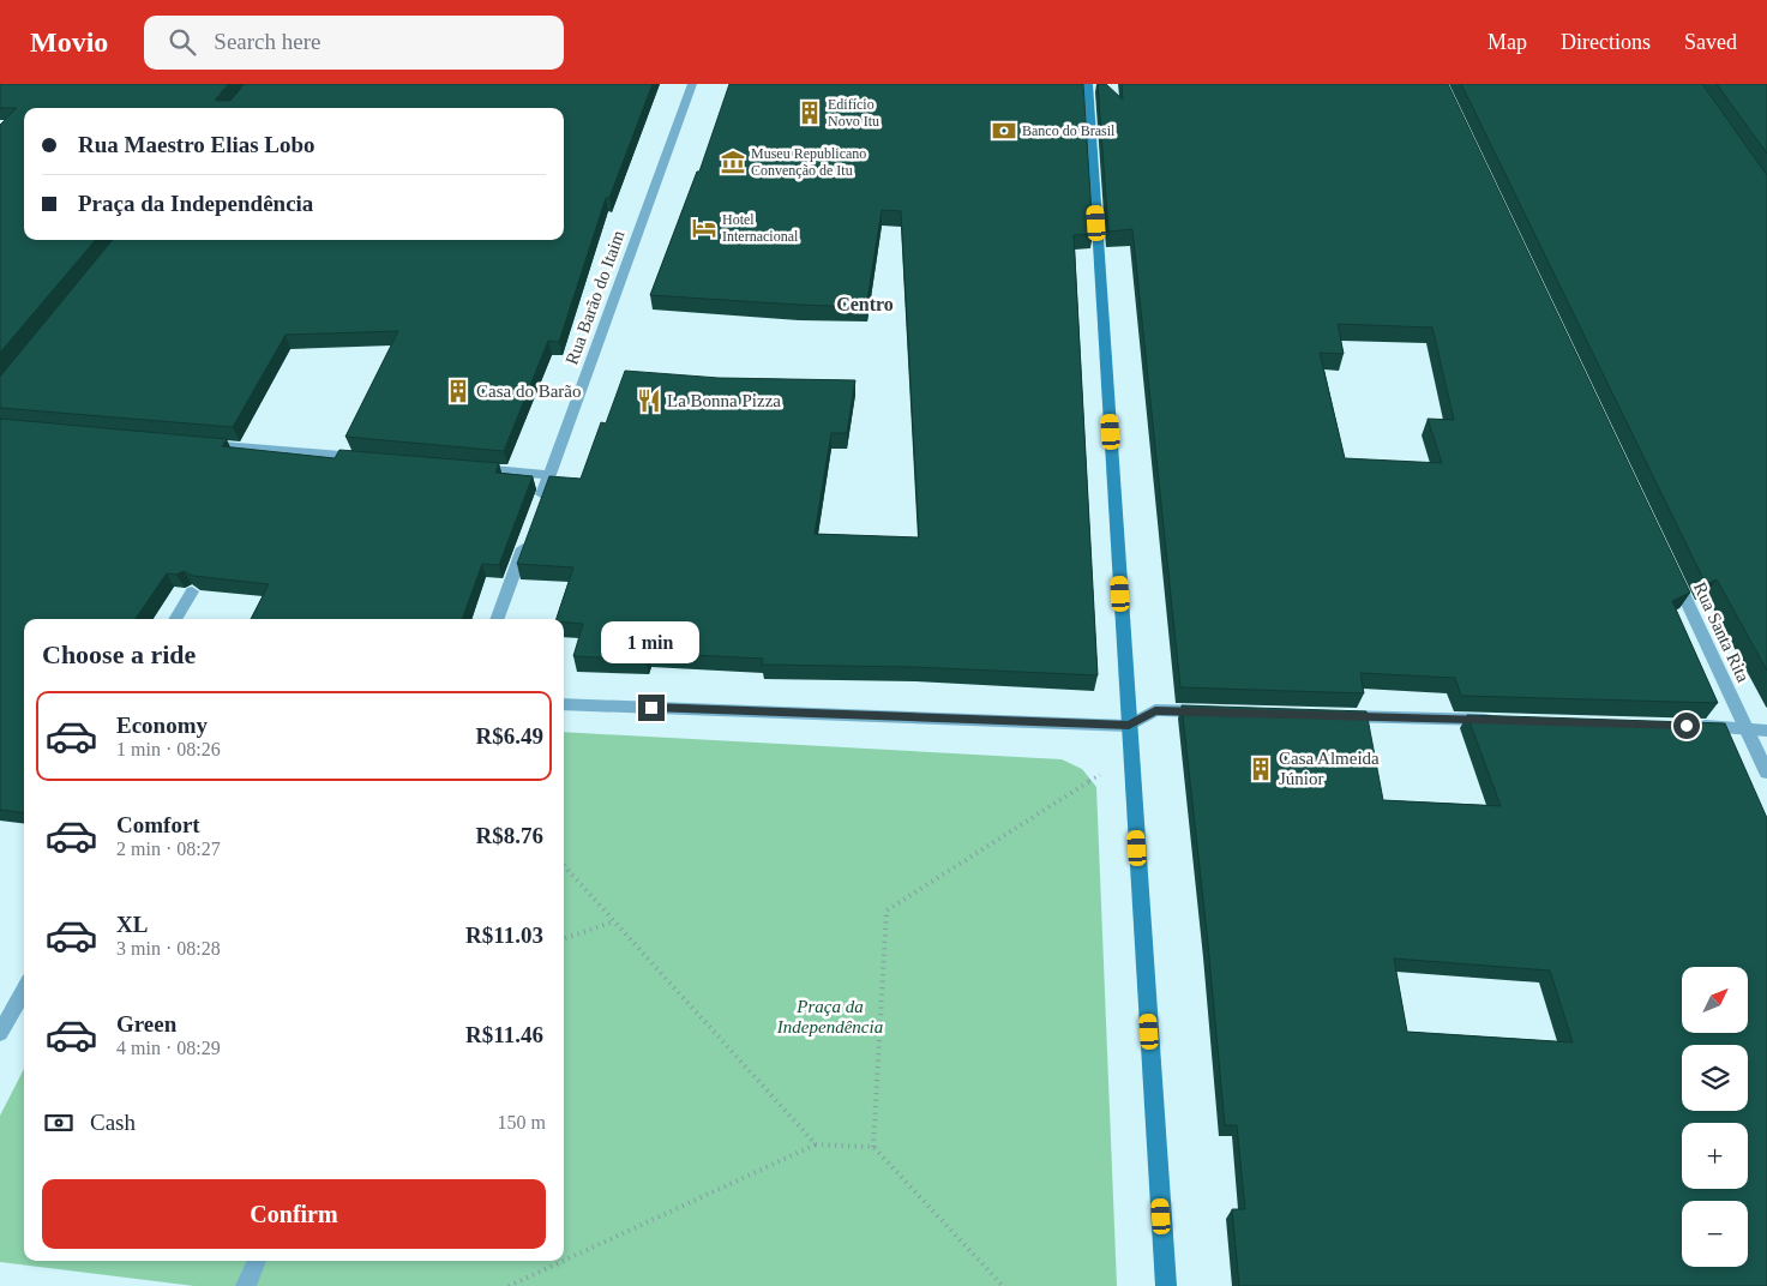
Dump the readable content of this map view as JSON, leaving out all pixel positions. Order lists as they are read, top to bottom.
{
  "streets": {
    "street": ["Rua Barão do Itaim", "Rua Santa Rita"]
  },
  "districts": ["Centro"],
  "parks": ["Praça da Independência"],
  "places": {
    "building": ["Edifício Novo Itu", "Casa do Barão", "Casa Almeida Júnior"],
    "bank": ["Banco do Brasil"],
    "museum": ["Museu Republicano Convenção de Itu"],
    "hotel": ["Hotel Internacional"],
    "restaurant": ["La Bonna Pizza"]
  },
  "north": "top right",
  "page": {
    "header": "Movio",
    "search": "Search here",
    "nav": ["Map", "Directions", "Saved"],
    "banner": ["Rua Maestro Elias Lobo", "Praça da Independência"],
    "heading": "Choose a ride",
    "bubble": "1 min",
    "list": [
      {
        "name": "Economy",
        "note": "1 min · 08:26",
        "value": "R$6.49"
      },
      {
        "name": "Comfort",
        "note": "2 min · 08:27",
        "value": "R$8.76"
      },
      {
        "name": "XL",
        "note": "3 min · 08:28",
        "value": "R$11.03"
      },
      {
        "name": "Green",
        "note": "4 min · 08:29",
        "value": "R$11.46"
      }
    ],
    "map_buttons": ["+", "−"],
    "pay": ["Cash", "150 m"],
    "buttons": "Confirm"
  }
}
